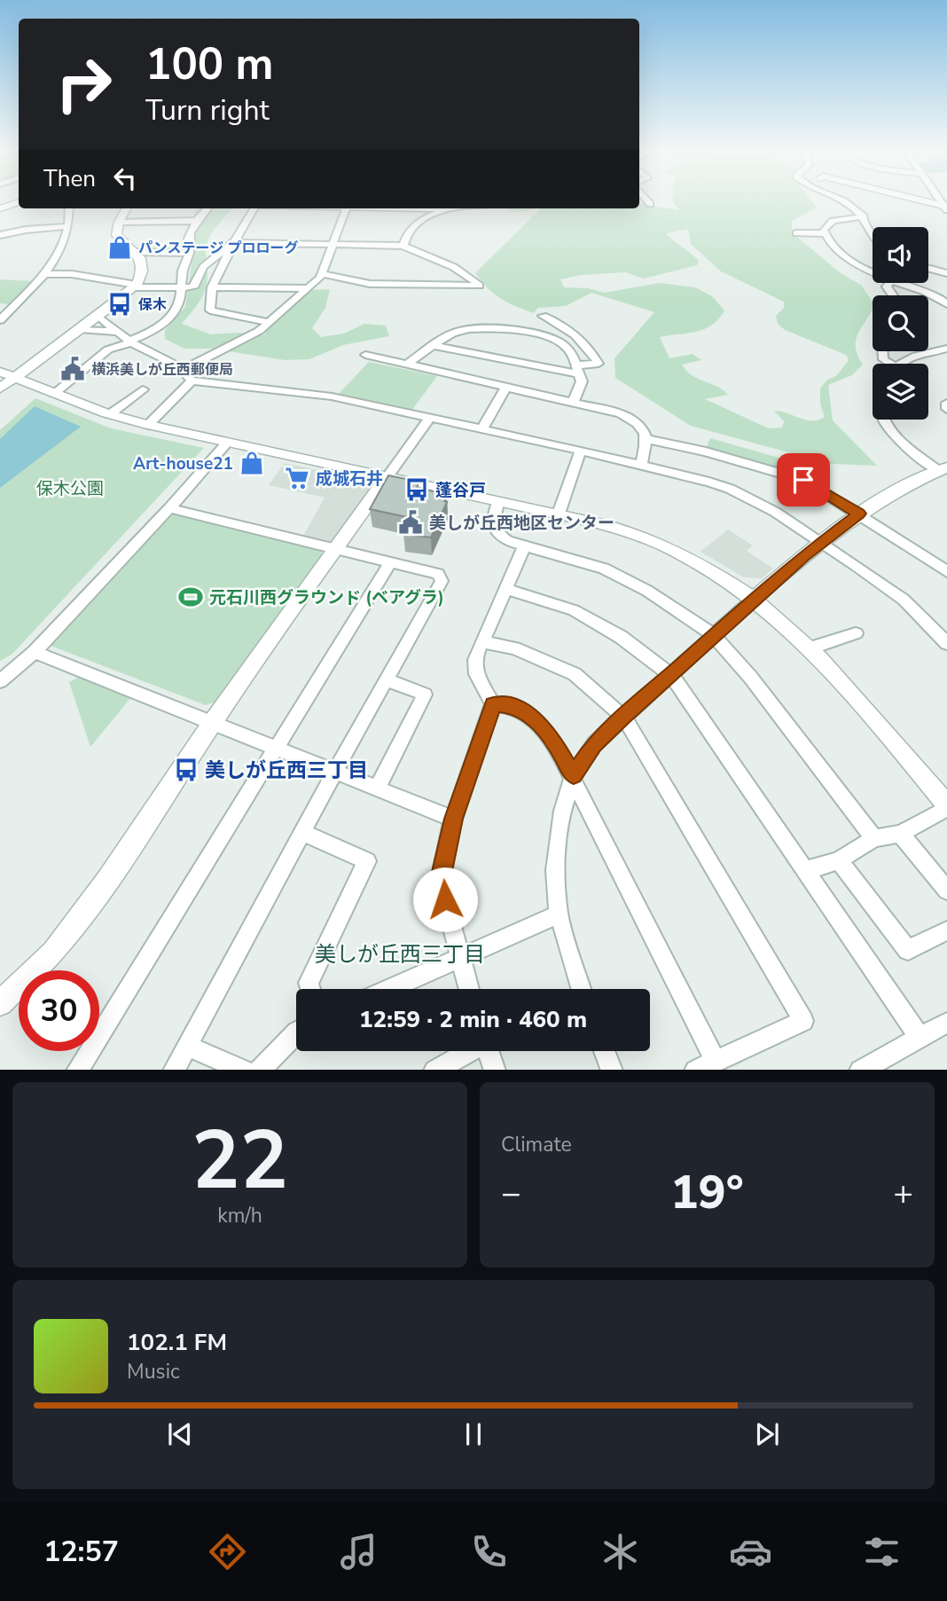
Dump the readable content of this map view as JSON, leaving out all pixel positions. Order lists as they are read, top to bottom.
{
  "districts": ["美しが丘西三丁目"],
  "parks": ["保木公園"],
  "places": {
    "shop": ["パンステージ プロローグ", "Art-house21"],
    "bus stop": ["保木", "蓬谷戸", "美しが丘西三丁目"],
    "public building": ["横浜美しが丘西郵便局", "美しが丘西地区センター"],
    "supermarket": ["成城石井"],
    "sports": ["元石川西グラウンド (ベアグラ)"]
  },
  "page": {
    "turn": ["100 m", "Turn right"],
    "then": "Then",
    "limit": "30",
    "trip": "12:59 · 2 min · 460 m",
    "tile": [
      ["22", "km/h"],
      "Climate"
    ],
    "heat": ["−", "19°", "+"],
    "song": ["102.1 FM", "Music"],
    "tabs": "12:57"
  }
}
